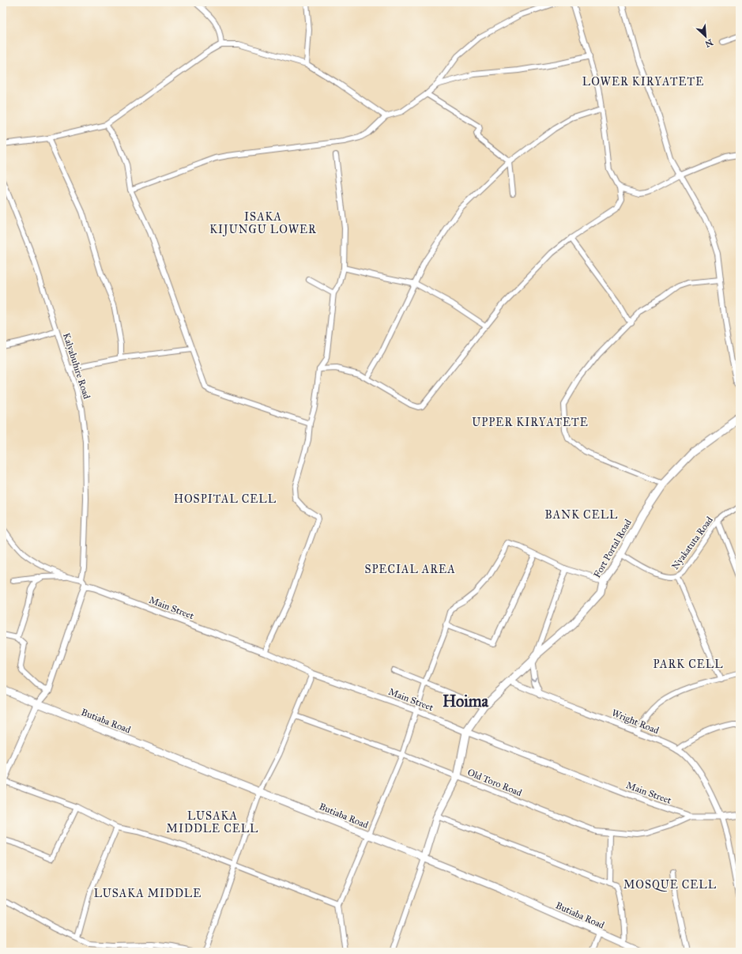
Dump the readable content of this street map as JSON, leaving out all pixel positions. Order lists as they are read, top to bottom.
{
  "streets": {
    "main road": ["Fort Portal Road", "Butiaba Road"],
    "street": [
      "Kalyabuhire Road",
      "Nyakatuta Road",
      "Main Street",
      "Wright Road",
      "Old Toro Road"
    ]
  },
  "crossings": [
    ["Nyakatuta Road", "Fort Portal Road"],
    ["Fort Portal Road", "Main Street"],
    ["Fort Portal Road", "Wright Road"],
    ["Main Street", "Wright Road"],
    ["Main Street", "Old Toro Road"]
  ],
  "districts": [
    "LOWER KIRYATETE",
    "ISAKA KIJUNGU LOWER",
    "UPPER KIRYATETE",
    "HOSPITAL CELL",
    "BANK CELL",
    "SPECIAL AREA",
    "PARK CELL",
    "Hoima",
    "LUSAKA MIDDLE CELL",
    "MOSQUE CELL",
    "LUSAKA MIDDLE"
  ],
  "north": "bottom right"
}
